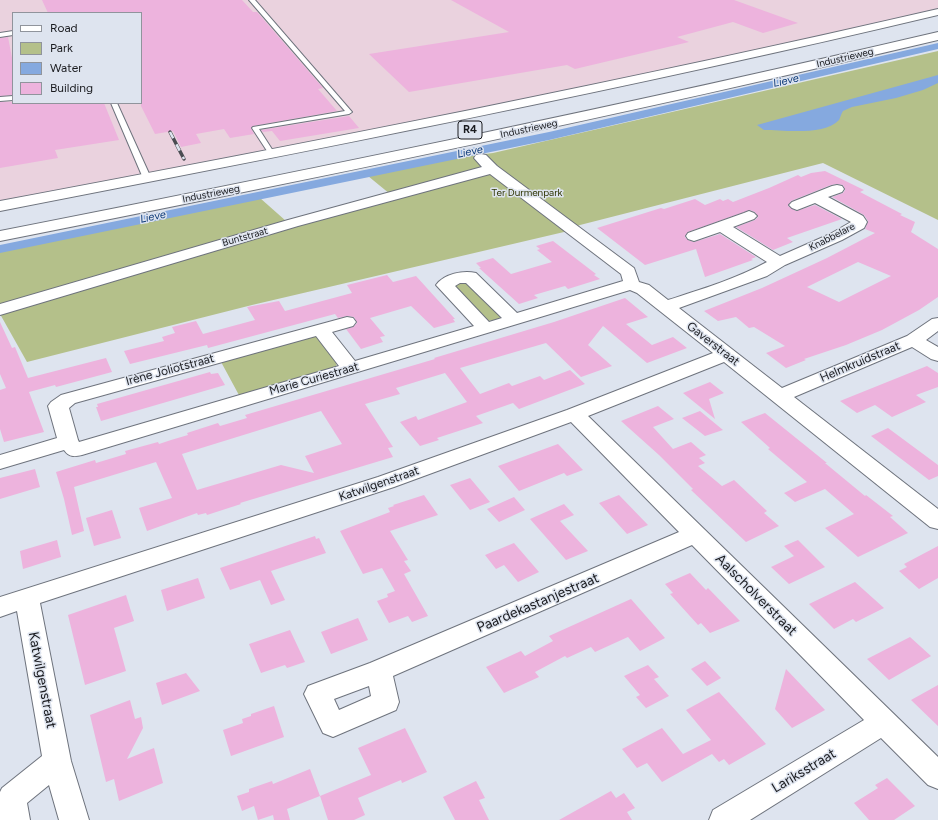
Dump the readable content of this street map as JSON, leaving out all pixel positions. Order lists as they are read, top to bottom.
{
  "streets": {
    "highway": ["Industrieweg", "R4"],
    "street": [
      "Buntstraat",
      "Knabbelare",
      "Gaverstraat",
      "Helmkruidstraat",
      "Irène Joliotstraat",
      "Marie Curiestraat",
      "Katwilgenstraat",
      "Aalscholverstraat",
      "Paardekastanjestraat",
      "Lariksstraat"
    ]
  },
  "crossings": [
    ["Knabbelare", "Gaverstraat"],
    ["Gaverstraat", "Helmkruidstraat"],
    ["Gaverstraat", "Marie Curiestraat"],
    ["Gaverstraat", "Katwilgenstraat"],
    ["Irène Joliotstraat", "Marie Curiestraat"],
    ["Katwilgenstraat", "Aalscholverstraat"],
    ["Aalscholverstraat", "Paardekastanjestraat"],
    ["Aalscholverstraat", "Lariksstraat"]
  ],
  "water": ["Lieve"],
  "parks": ["Ter Durmenpark"],
  "legend": [
    "Road",
    "Park",
    "Water",
    "Building"
  ]
}
